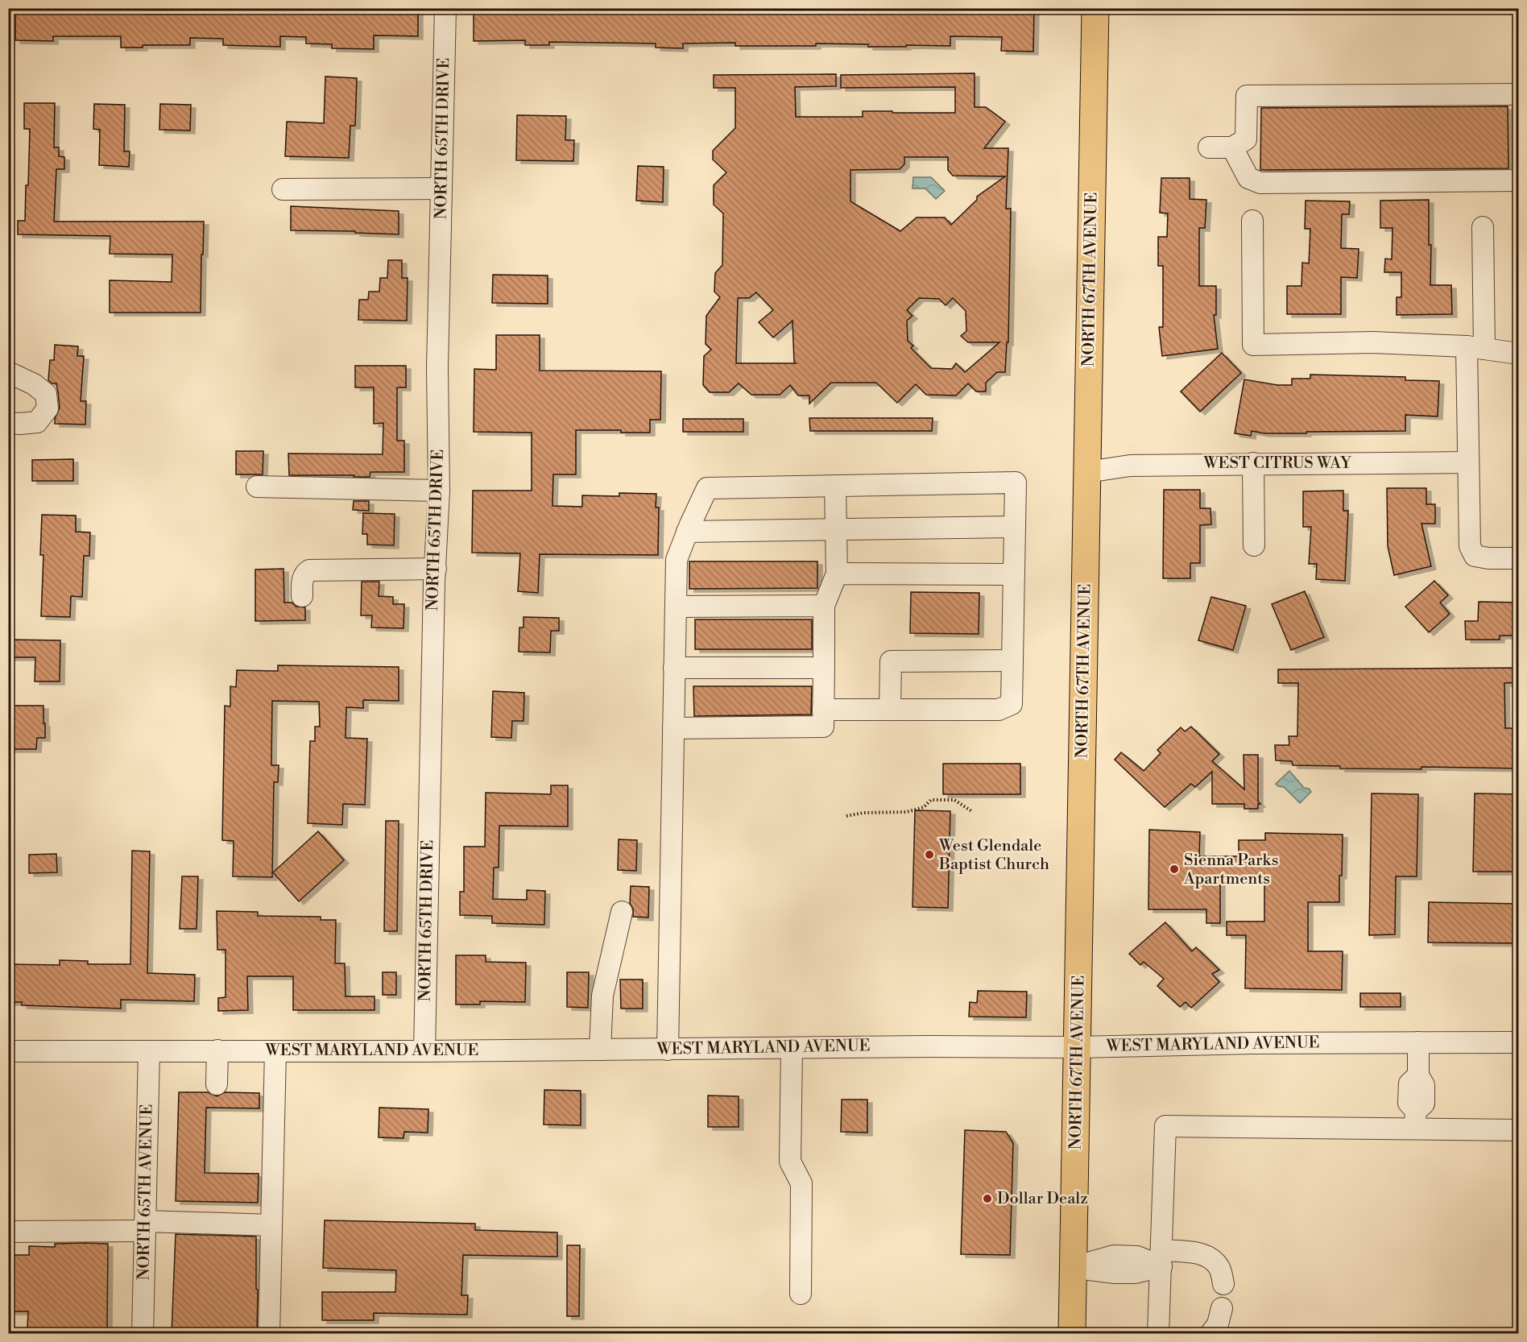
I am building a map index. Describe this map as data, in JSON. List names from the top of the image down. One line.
{"streets":{"main road":["NORTH 67TH AVENUE"],"street":["NORTH 65TH DRIVE","WEST CITRUS WAY","WEST MARYLAND AVENUE","NORTH 65TH AVENUE"]},"crossings":[["NORTH 65TH DRIVE","WEST MARYLAND AVENUE"],["NORTH 67TH AVENUE","WEST CITRUS WAY"],["NORTH 67TH AVENUE","WEST MARYLAND AVENUE"],["WEST MARYLAND AVENUE","NORTH 65TH AVENUE"]],"places":["West Glendale Baptist Church","Sienna Parks Apartments","Dollar Dealz"]}
